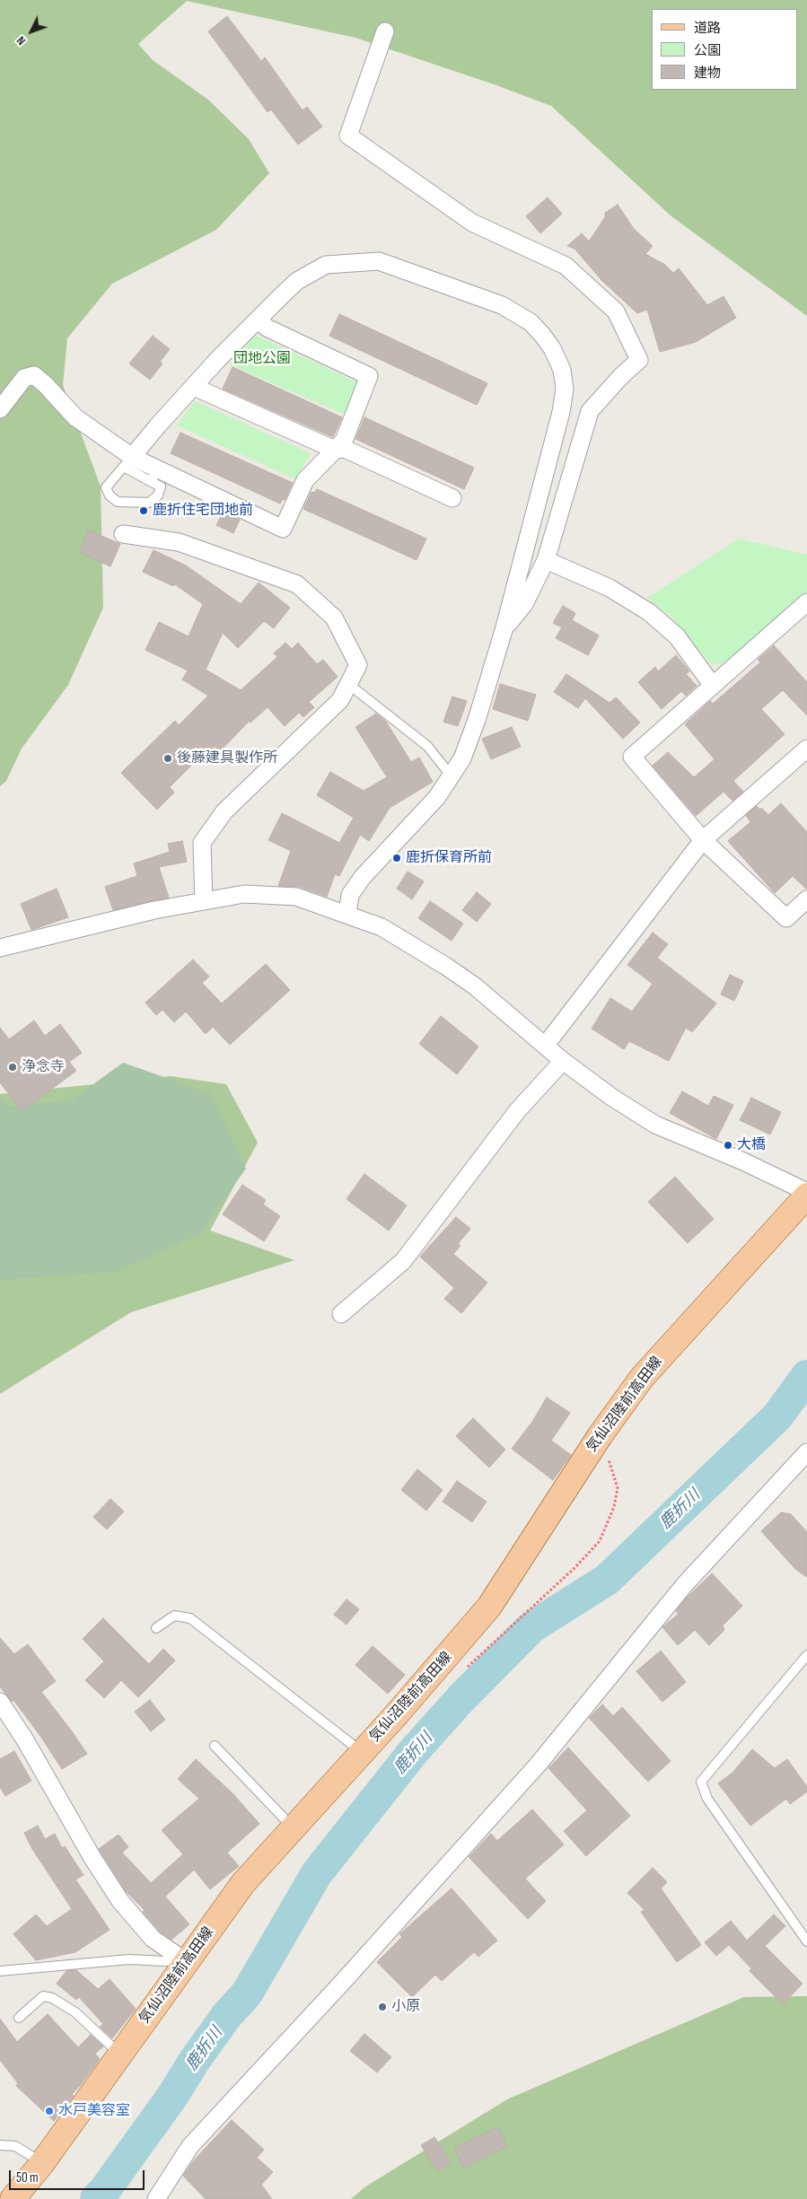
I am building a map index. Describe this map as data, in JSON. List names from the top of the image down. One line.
{"streets":{"main road":["気仙沼陸前高田線"]},"water":["鹿折川"],"parks":["団地公園"],"places":["鹿折住宅団地前","後藤建具製作所","鹿折保育所前","浄念寺","大橋","小原","水戸美容室"],"legend":["道路","公園","建物"],"scale_bar":"50 m","north":"bottom left"}
